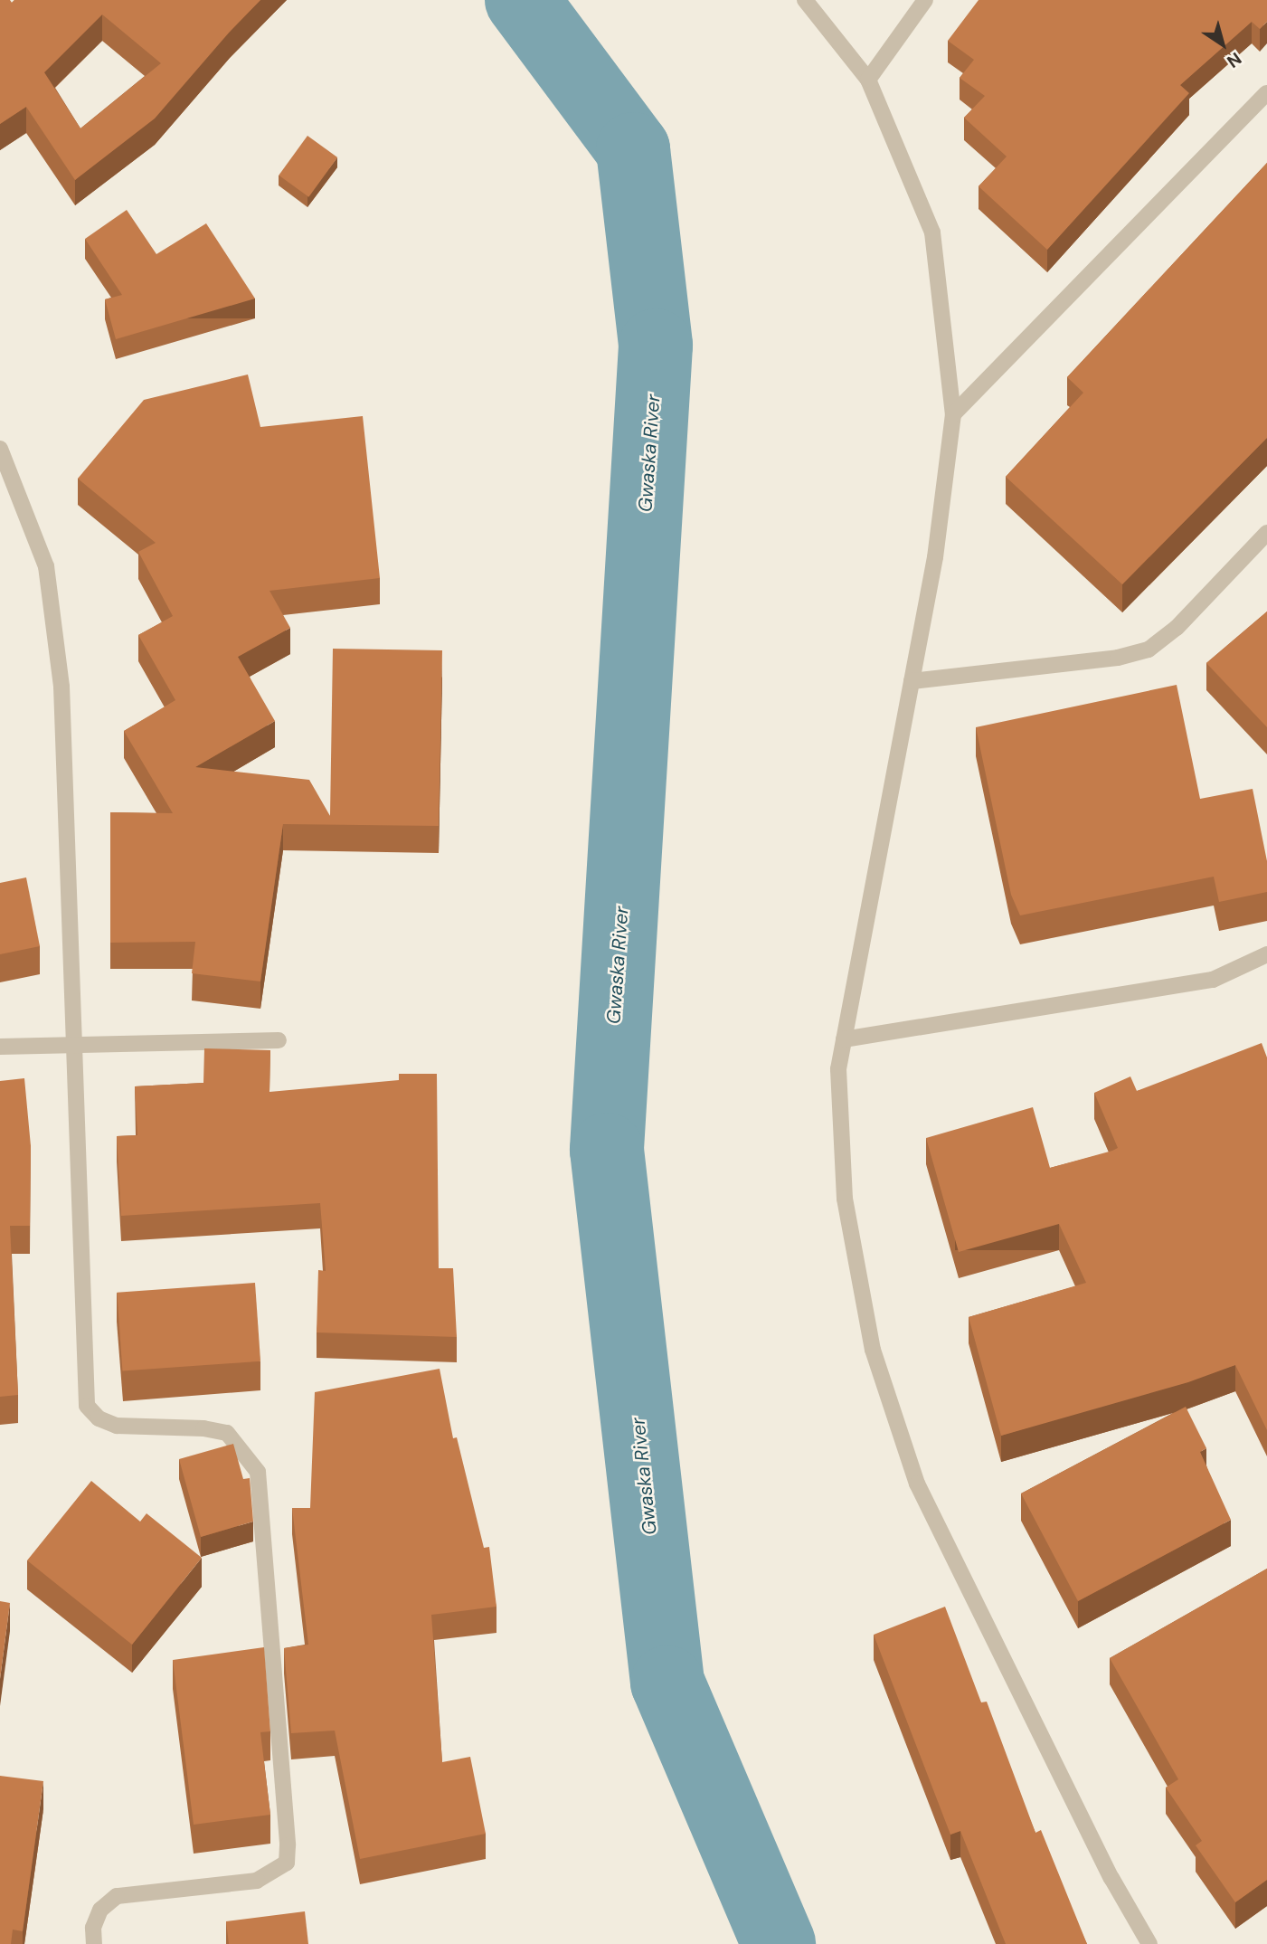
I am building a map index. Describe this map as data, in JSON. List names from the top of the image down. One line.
{"water":["Gwaska River"],"north":"bottom right"}
